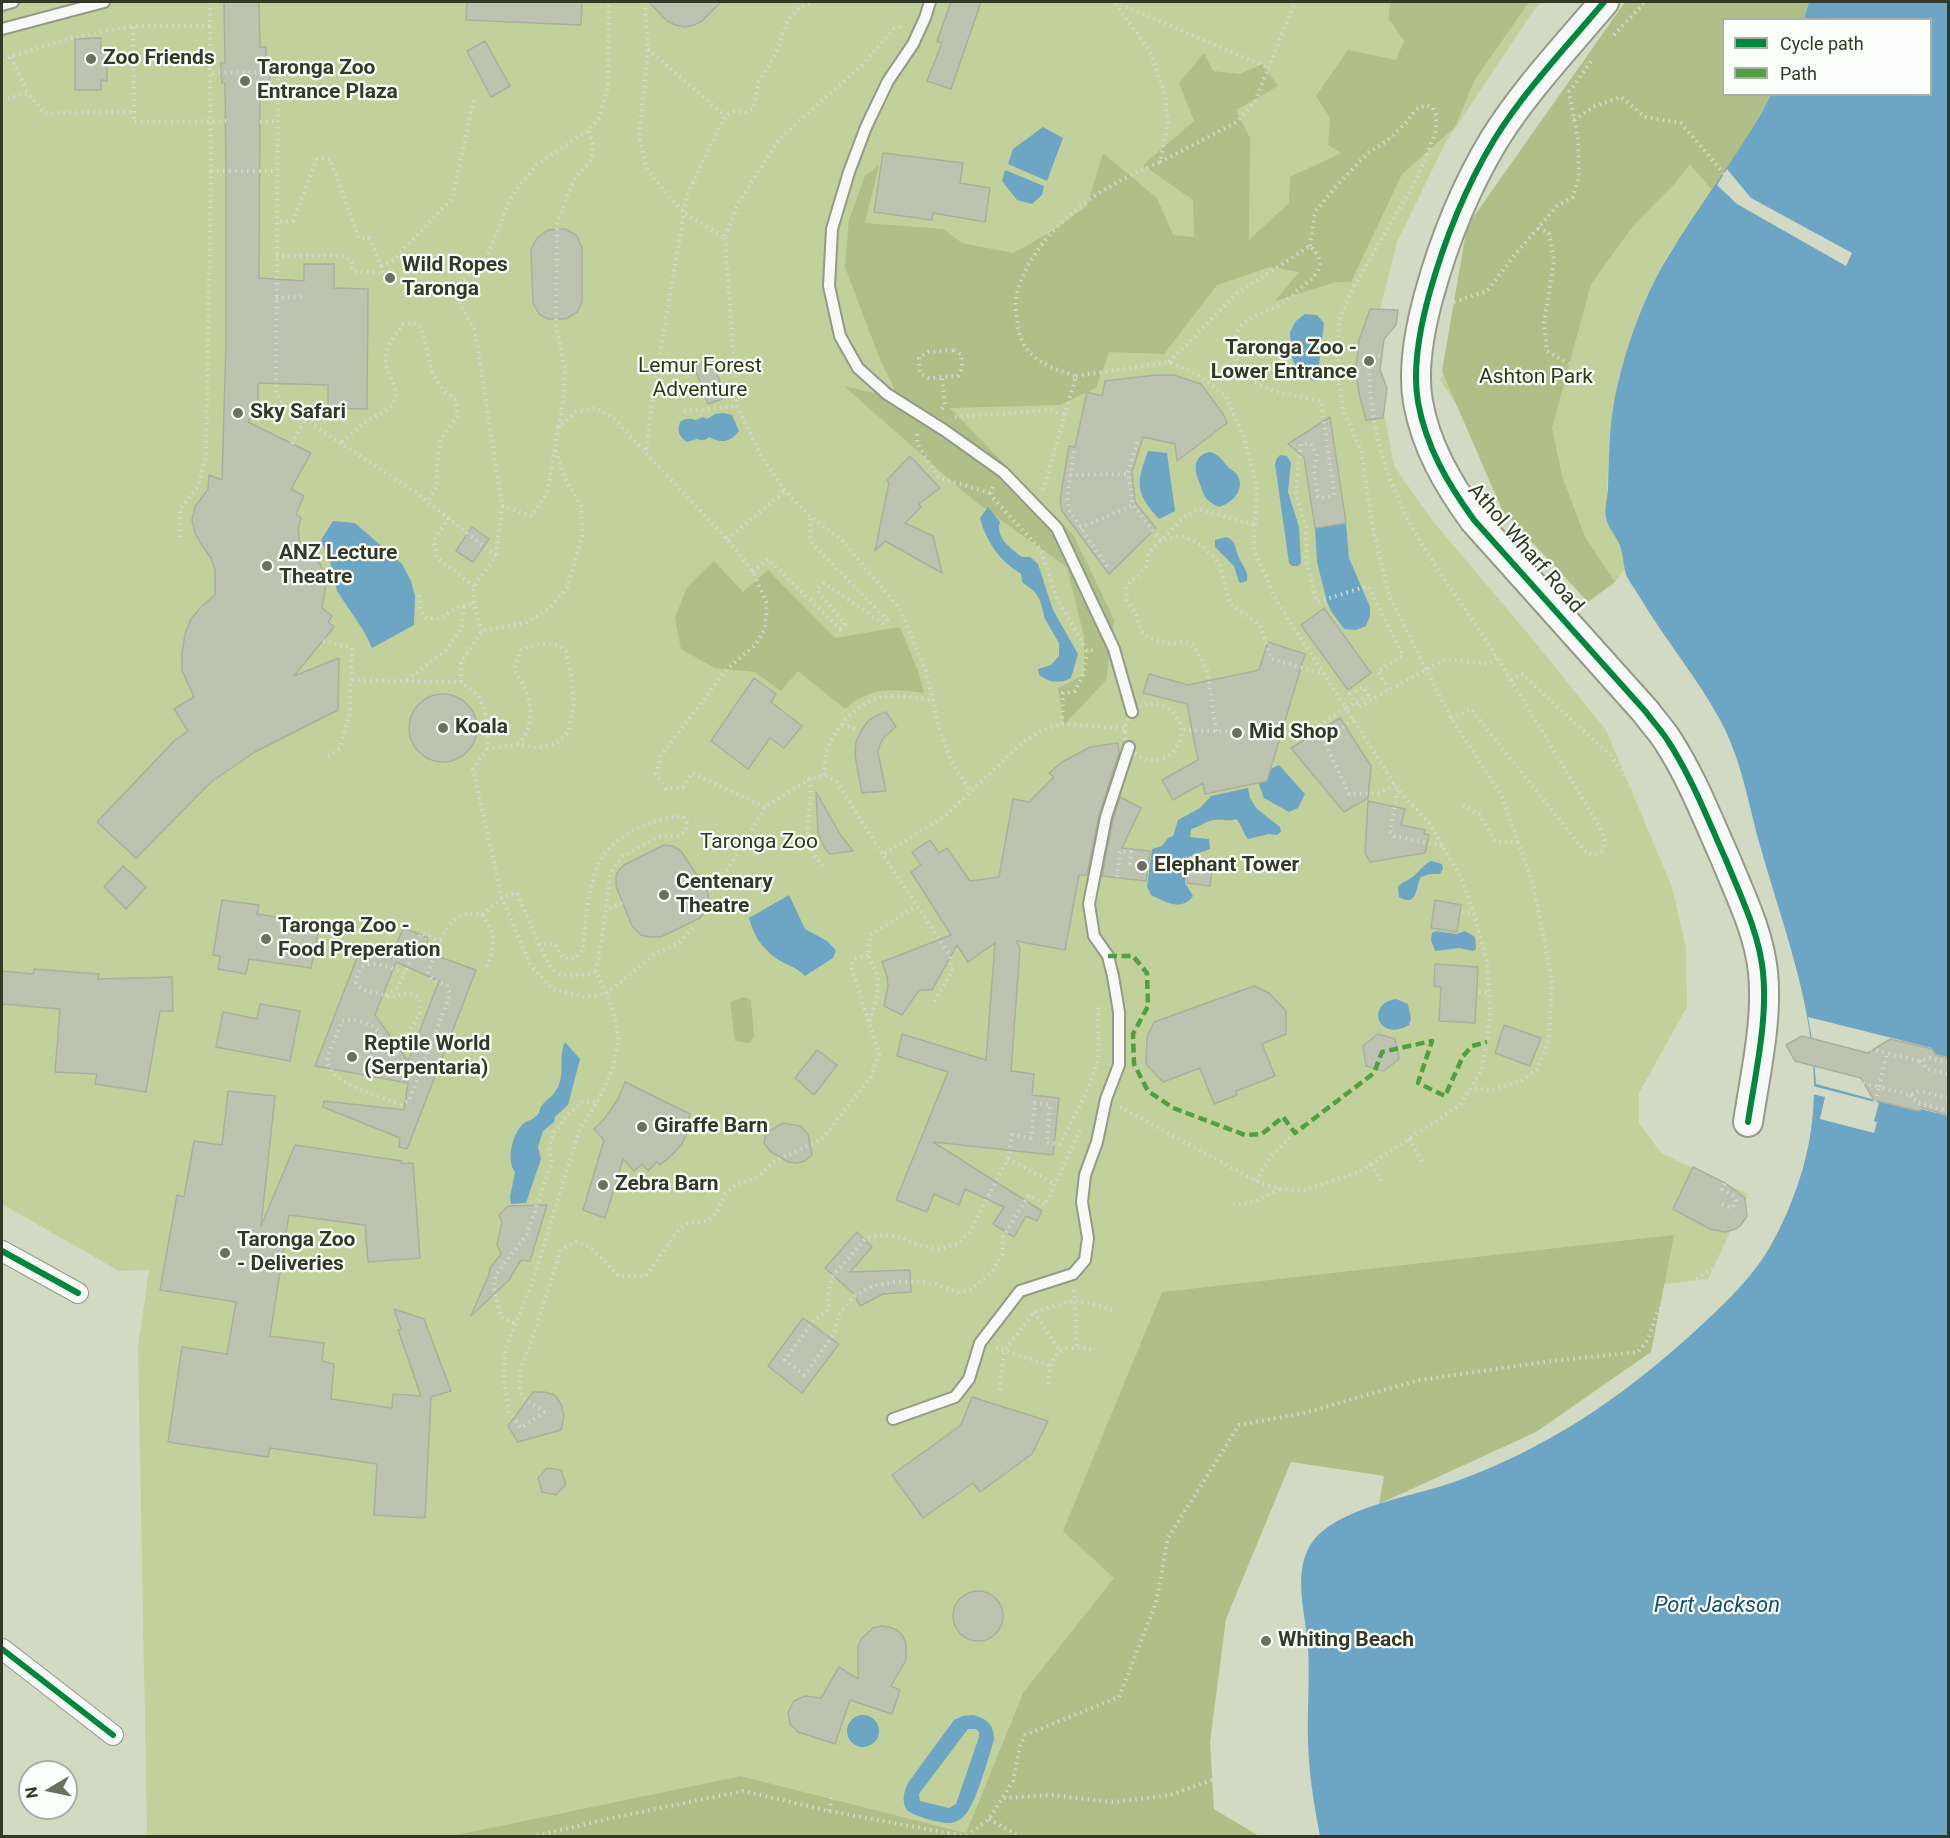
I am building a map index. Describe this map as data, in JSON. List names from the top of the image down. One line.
{"streets":{"main road":["Athol Wharf Road"]},"water":["Port Jackson"],"parks":["Lemur Forest Adventure","Ashton Park","Taronga Zoo"],"places":["Zoo Friends","Taronga Zoo Entrance Plaza","Wild Ropes Taronga","Taronga Zoo - Lower Entrance","Sky Safari","ANZ Lecture Theatre","Koala","Mid Shop","Elephant Tower","Centenary Theatre","Taronga Zoo - Food Preperation","Reptile World (Serpentaria)","Giraffe Barn","Zebra Barn","Taronga Zoo - Deliveries","Whiting Beach"],"legend":["Cycle path","Path"],"north":"left"}
